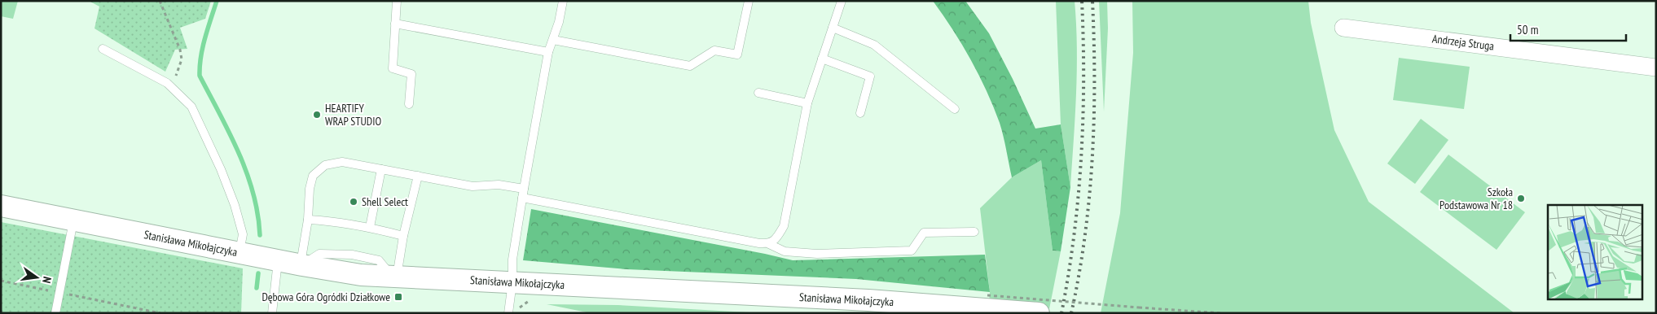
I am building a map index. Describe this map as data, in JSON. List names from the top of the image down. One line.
{"streets":{"street":["Andrzeja Struga","Stanisława Mikołajczyka"]},"places":{"other":["HEARTIFY WRAP STUDIO","Szkoła Podstawowa Nr 18","Shell Select"],"transit":["Dębowa Góra Ogródki Działkowe"]},"scale_bar":"50 m","north":"right"}
